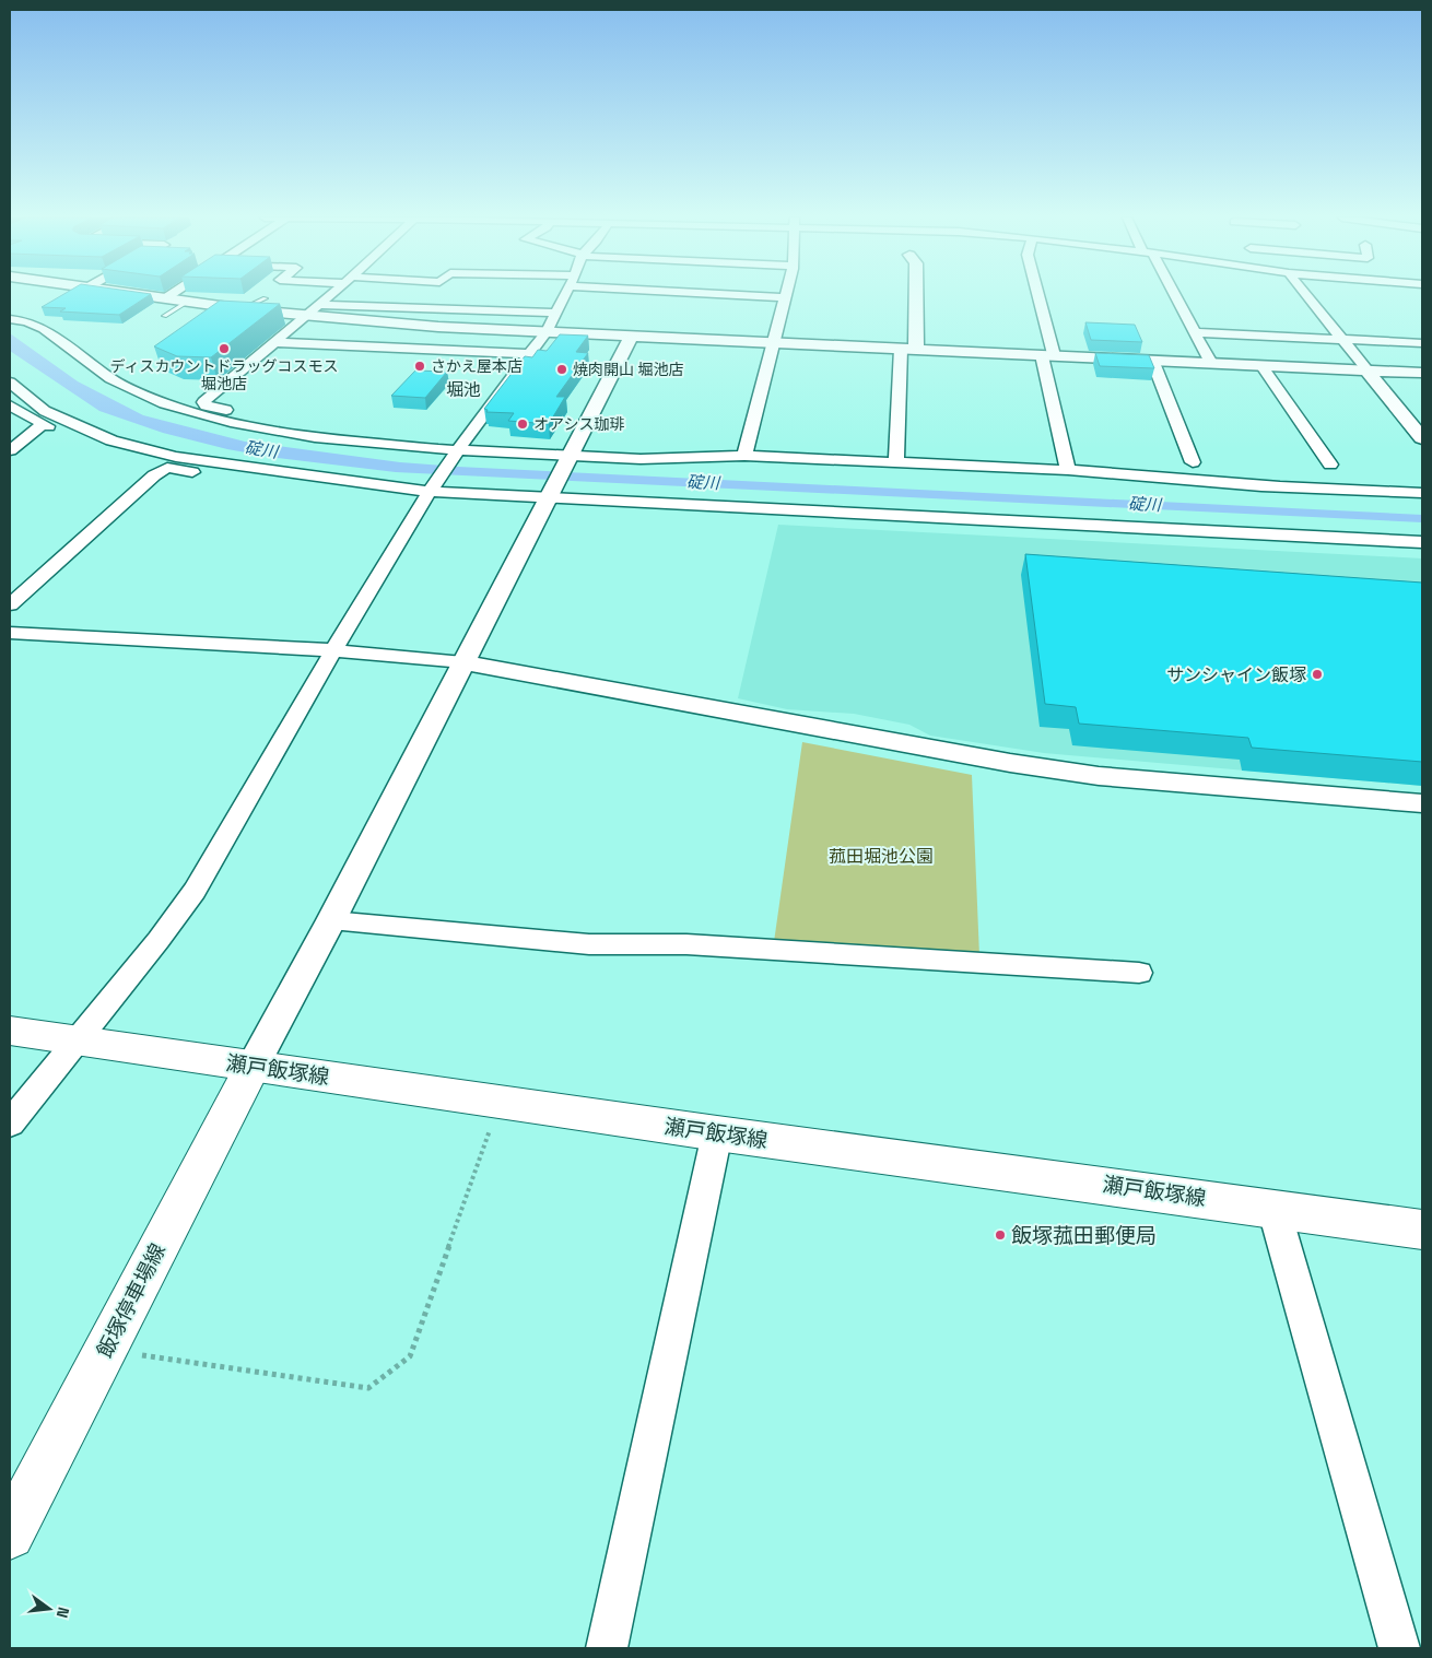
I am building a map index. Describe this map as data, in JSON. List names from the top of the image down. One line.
{"streets":{"main road":["瀬戸飯塚線","飯塚停車場線"]},"crossings":[["瀬戸飯塚線","飯塚停車場線"]],"districts":["堀池"],"water":["碇川"],"parks":["菰田堀池公園"],"places":["ディスカウントドラッグコスモス 堀池店","さかえ屋本店","焼肉開山 堀池店","オアシス珈琲","サンシャイン飯塚","飯塚菰田郵便局"],"north":"right"}
